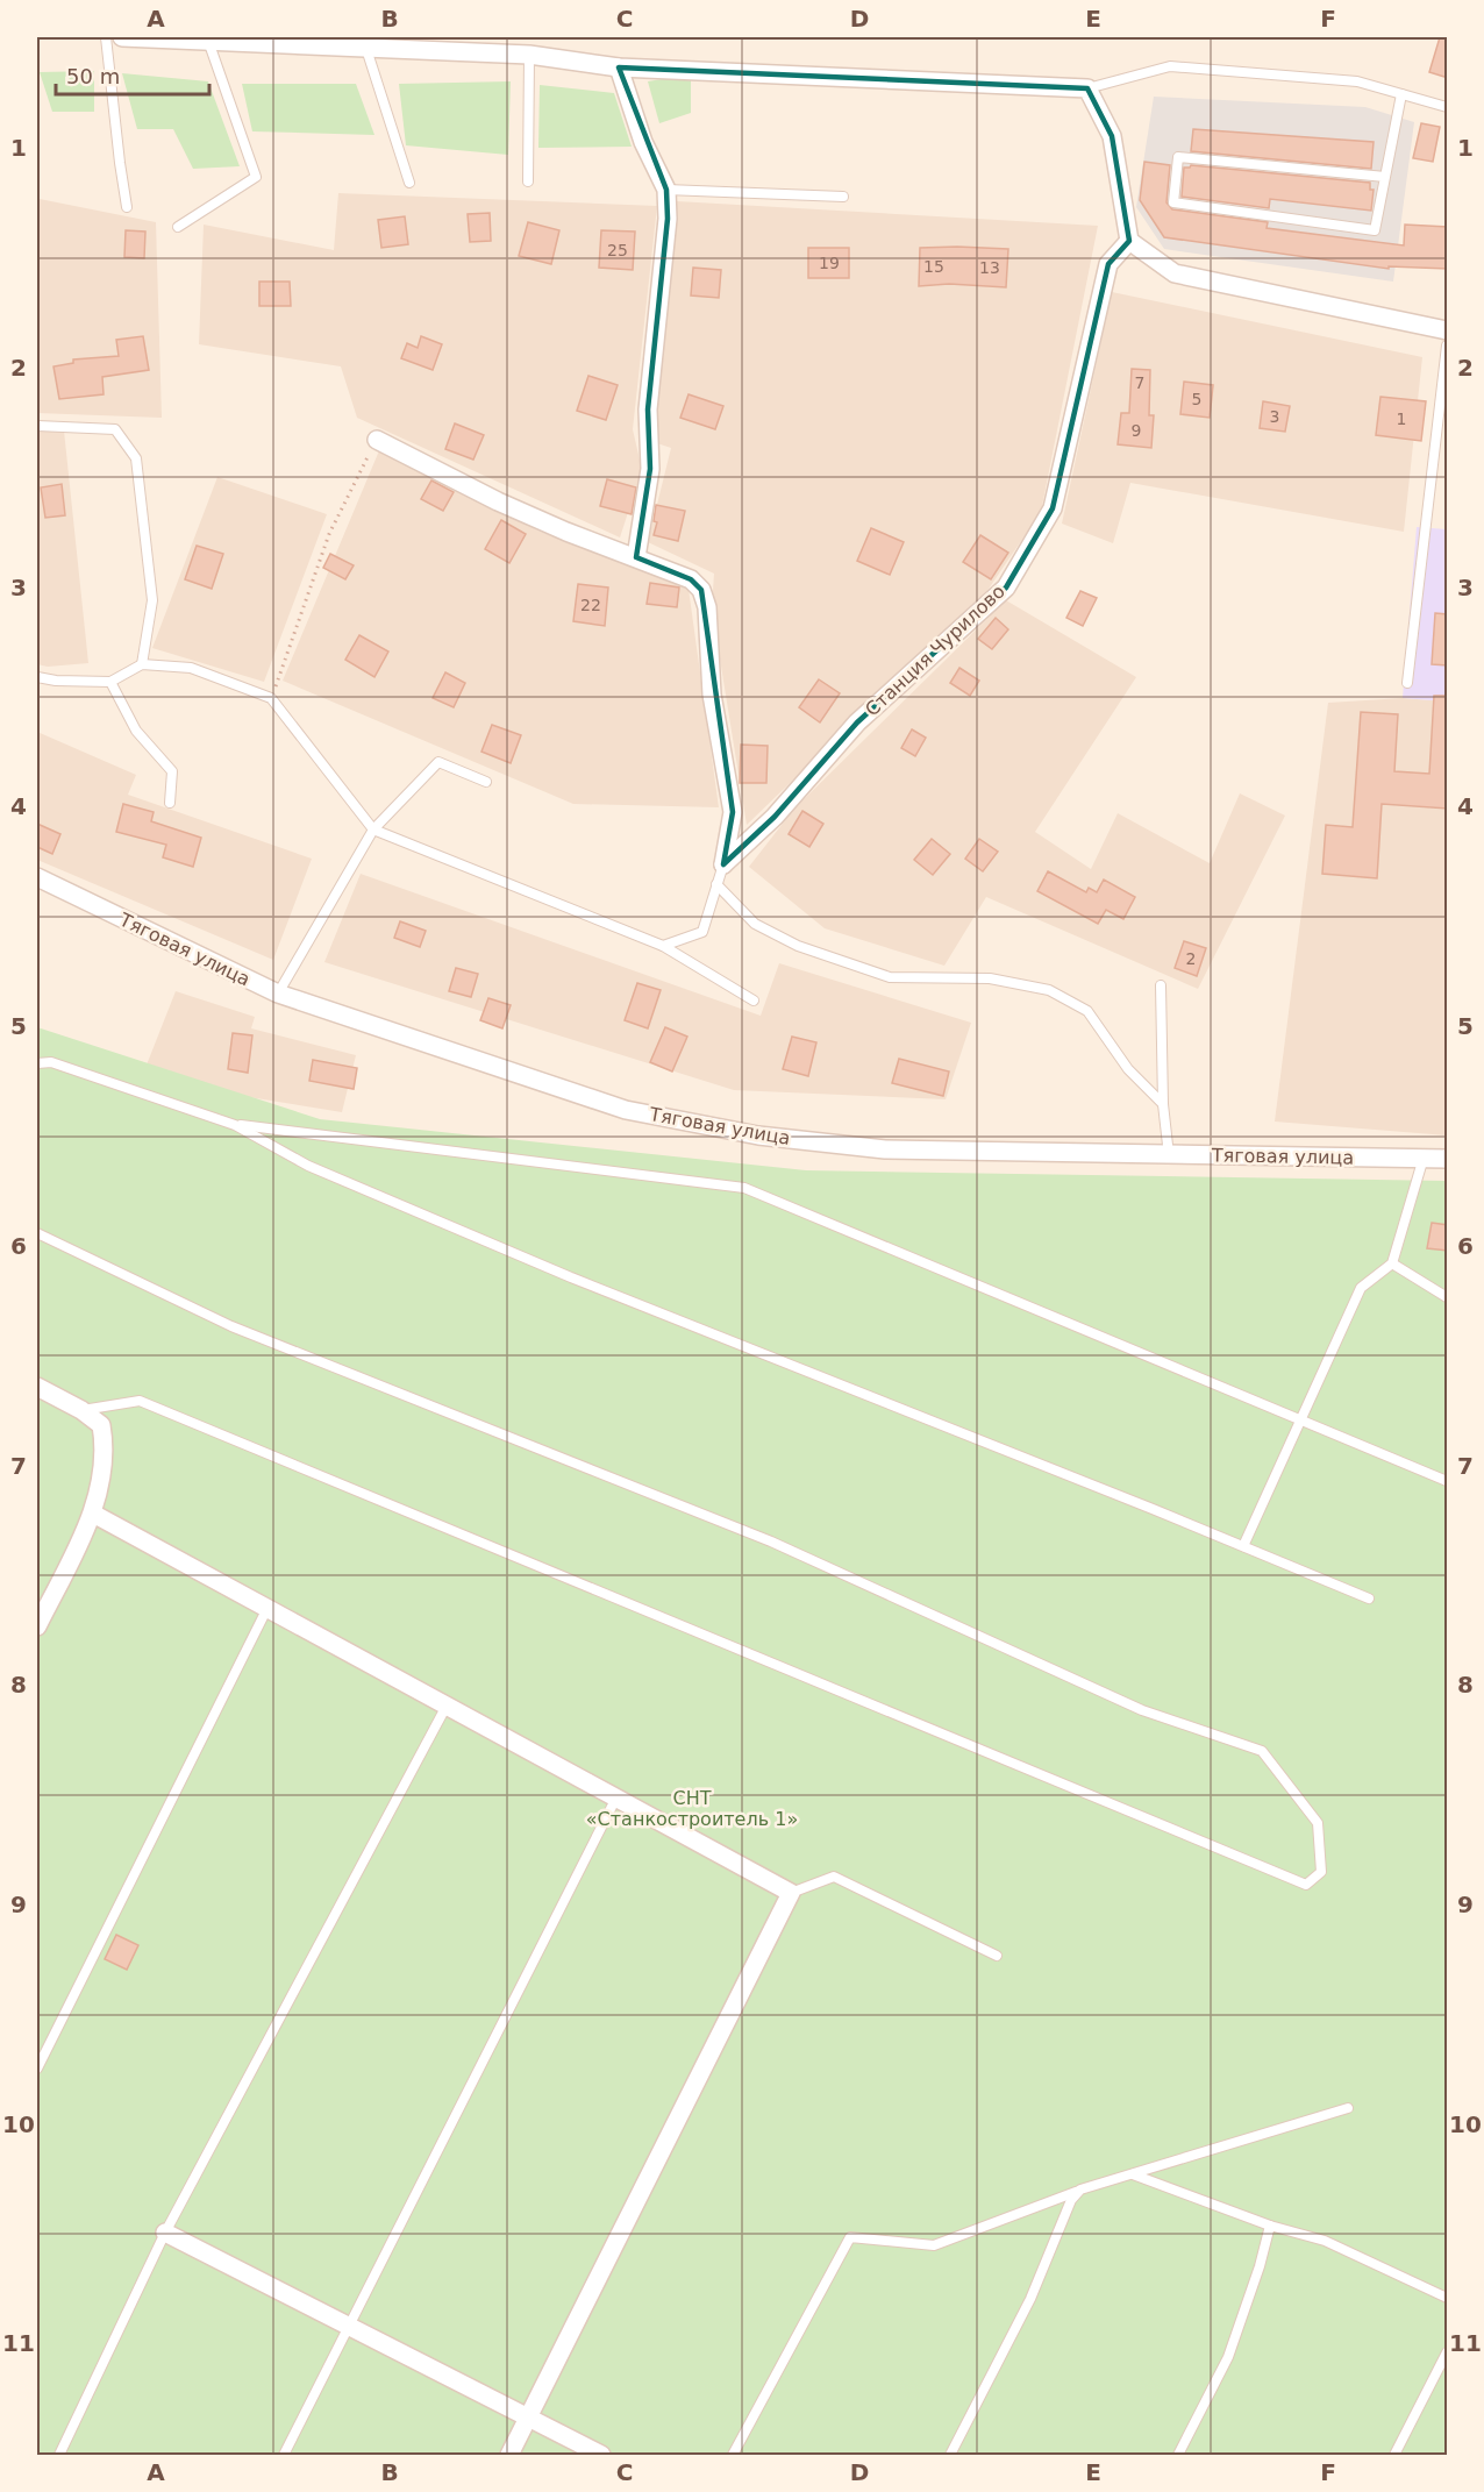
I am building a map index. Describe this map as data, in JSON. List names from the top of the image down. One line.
{"streets":{"street":["Станция Чурилово","Тяговая улица"]},"parks":["СНТ «Станкостроитель 1»"],"house_numbers":["25","19","15","13","7","5","3","1","9","22","2"],"scale_bar":"50 m","grid":{"columns":["A","B","C","D","E","F"],"rows":["1","2","3","4","5","6","7","8","9","10","11"]}}
